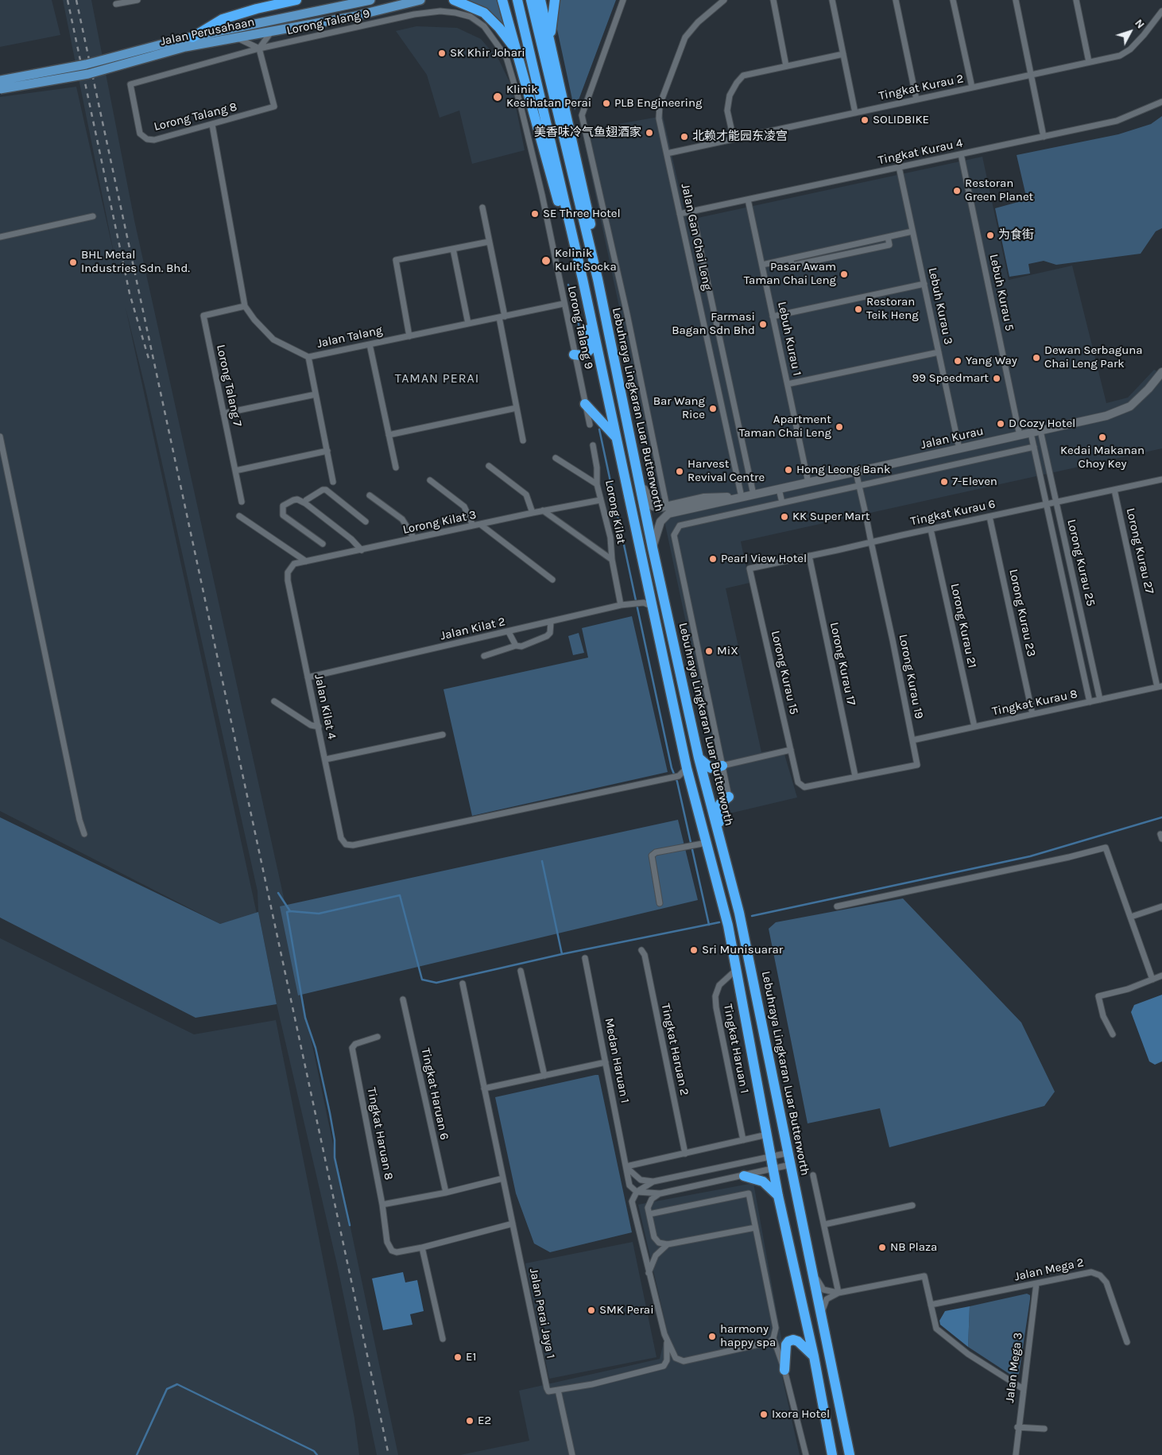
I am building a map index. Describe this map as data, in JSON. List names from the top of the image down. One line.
{"streets":{"highway":["Lebuhraya Lingkaran Luar Butterworth"],"main road":["Jalan Perusahaan"],"street":["Lorong Talang 9","Tingkat Kurau 2","Lorong Talang 8","Tingkat Kurau 4","Jalan Gan Chai Leng","Lebuh Kurau 5","Lebuh Kurau 3","Jalan Talang","Lebuh Kurau 1","Lorong Talang 7","Jalan Kurau","Lorong Kilat","Tingkat Kurau 6","Lorong Kilat 3","Lorong Kurau 27","Lorong Kurau 25","Lorong Kurau 23","Lorong Kurau 21","Jalan Kilat 2","Lorong Kurau 17","Lorong Kurau 15","Lorong Kurau 19","Tingkat Kurau 8","Jalan Kilat 4","Tingkat Haruan 1","Tingkat Haruan 2","Medan Haruan 1","Tingkat Haruan 6","Tingkat Haruan 8","Jalan Mega 2","Jalan Perai Jaya 1","Jalan Mega 3"]},"crossings":[["Lorong Talang 9","Jalan Perusahaan"],["Lorong Talang 9","Lorong Talang 8"],["Lorong Talang 9","Jalan Talang"],["Tingkat Kurau 2","Jalan Gan Chai Leng"],["Lorong Talang 8","Jalan Talang"],["Tingkat Kurau 4","Jalan Gan Chai Leng"],["Tingkat Kurau 4","Lebuh Kurau 5"],["Tingkat Kurau 4","Lebuh Kurau 3"],["Tingkat Kurau 4","Lebuh Kurau 1"],["Jalan Gan Chai Leng","Jalan Kurau"],["Lebuh Kurau 5","Jalan Kurau"],["Lebuh Kurau 3","Jalan Kurau"],["Jalan Talang","Lorong Talang 7"],["Lebuh Kurau 1","Jalan Kurau"],["Lebuhraya Lingkaran Luar Butterworth","Jalan Kurau"],["Jalan Kurau","Lorong Kurau 25"],["Jalan Kurau","Lorong Kurau 19"],["Lorong Kilat","Lorong Kilat 3"],["Lorong Kilat","Jalan Kilat 2"],["Tingkat Kurau 6","Lorong Kurau 27"],["Tingkat Kurau 6","Lorong Kurau 25"],["Tingkat Kurau 6","Lorong Kurau 23"],["Tingkat Kurau 6","Lorong Kurau 21"],["Tingkat Kurau 6","Lorong Kurau 17"],["Tingkat Kurau 6","Lorong Kurau 15"],["Tingkat Kurau 6","Lorong Kurau 19"],["Lorong Kilat 3","Jalan Kilat 4"],["Lorong Kurau 27","Tingkat Kurau 8"],["Lorong Kurau 25","Tingkat Kurau 8"],["Lorong Kurau 23","Tingkat Kurau 8"],["Lorong Kurau 21","Tingkat Kurau 8"],["Jalan Kilat 2","Jalan Kilat 4"],["Lorong Kurau 17","Lorong Kurau 19"],["Lorong Kurau 15","Lorong Kurau 19"],["Lorong Kurau 19","Tingkat Kurau 8"],["Jalan Mega 2","Jalan Mega 3"]],"districts":["TAMAN PERAI"],"places":["SK Khir Johari","Klinik Kesihatan Perai","PLB Engineering","SOLIDBIKE","美香味冷气鱼翅酒家","北赖才能园东凌宫","Restoran Green Planet","SE Three Hotel","为食街","Kelinik Kulit Socka","BHL Metal Industries Sdn. Bhd.","Pasar Awam Taman Chai Leng","Restoran Teik Heng","Farmasi Bagan Sdn Bhd","Dewan Serbaguna Chai Leng Park","Yang Way","99 Speedmart","Bar Wang Rice","D Cozy Hotel","Apartment Taman Chai Leng","Kedai Makanan Choy Key","Hong Leong Bank","Harvest Revival Centre","7-Eleven","KK Super Mart","Pearl View Hotel","MiX","Sri Munisuarar","NB Plaza","SMK Perai","harmony happy spa","E1","Ixora Hotel","E2"],"north":"top right"}
